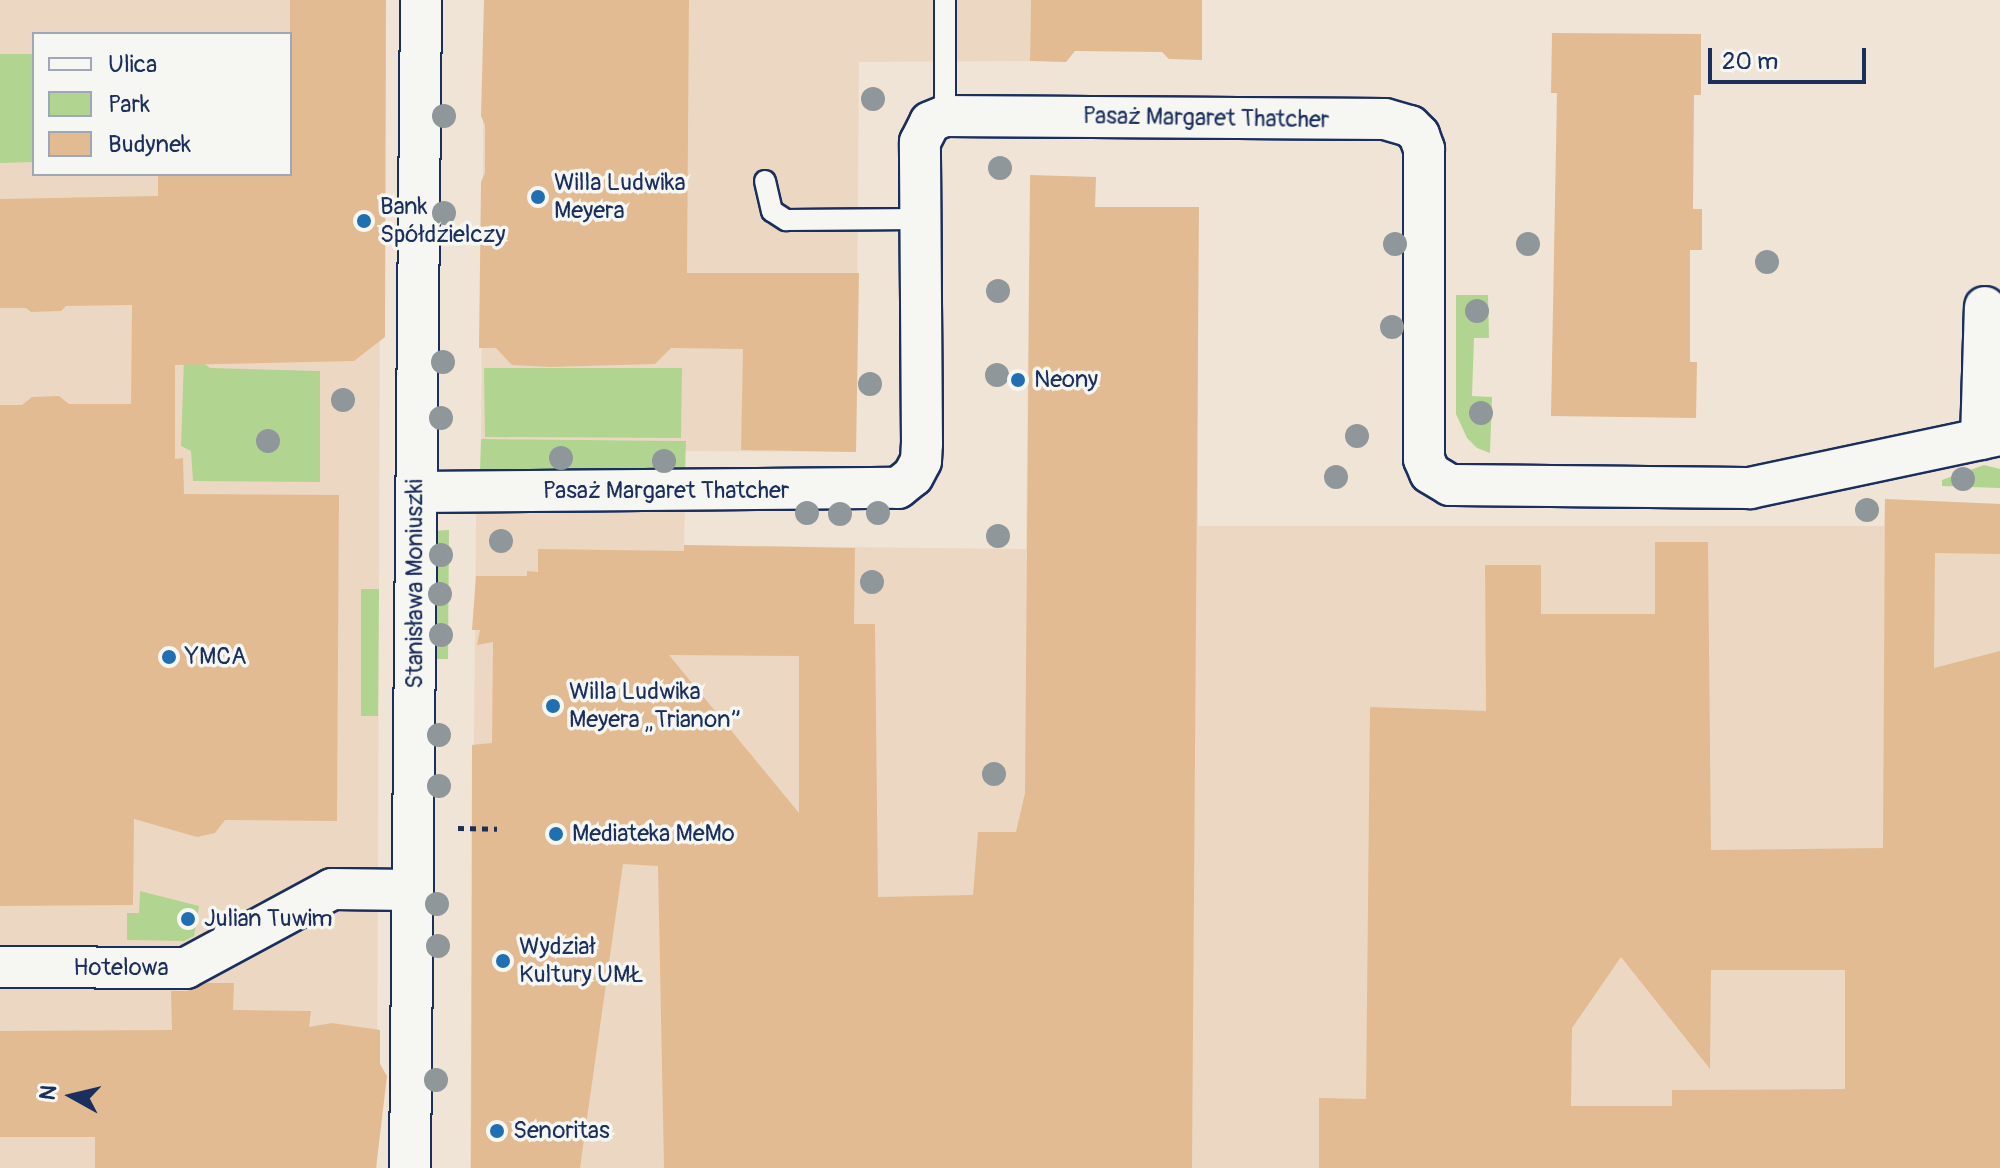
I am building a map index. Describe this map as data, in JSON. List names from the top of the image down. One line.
{"streets":{"street":["Pasaż Margaret Thatcher","Stanisława Moniuszki","Hotelowa"]},"crossings":[["Pasaż Margaret Thatcher","Stanisława Moniuszki"],["Stanisława Moniuszki","Hotelowa"]],"places":["Willa Ludwika Meyera","Bank Spółdzielczy","Neony","YMCA","Willa Ludwika Meyera „Trianon”","Mediateka MeMo","Julian Tuwim","Wydział Kultury UMŁ","Senoritas"],"legend":["Ulica","Park","Budynek"],"scale_bar":"20 m","north":"left"}
